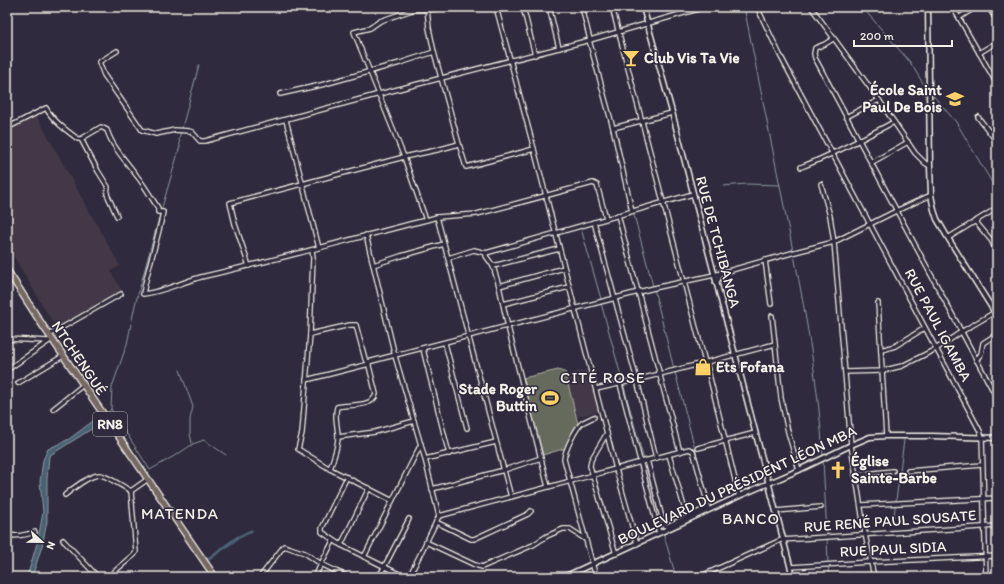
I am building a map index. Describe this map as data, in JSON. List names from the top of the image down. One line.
{"streets":{"main road":["NTCHENGUÉ","RN8"],"street":["RUE DE TCHIBANGA","RUE PAUL IGAMBA","BOULEVARD DU PRÉSIDENT LÉON MBA","RUE RENÉ PAUL SOUSATE","RUE PAUL SIDIA"]},"crossings":[["RUE DE TCHIBANGA","BOULEVARD DU PRÉSIDENT LÉON MBA"],["RUE DE TCHIBANGA","RUE RENÉ PAUL SOUSATE"],["RUE DE TCHIBANGA","RUE PAUL SIDIA"],["RUE PAUL IGAMBA","BOULEVARD DU PRÉSIDENT LÉON MBA"]],"districts":["CITÉ ROSE","MATENDA","BANCO"],"places":{"bar":["Club Vis Ta Vie"],"school or university":["École Saint Paul De Bois"],"shop":["Ets Fofana"],"sports":["Stade Roger Buttin"],"church":["Église Sainte-Barbe"]},"scale_bar":"200 m","north":"right"}
